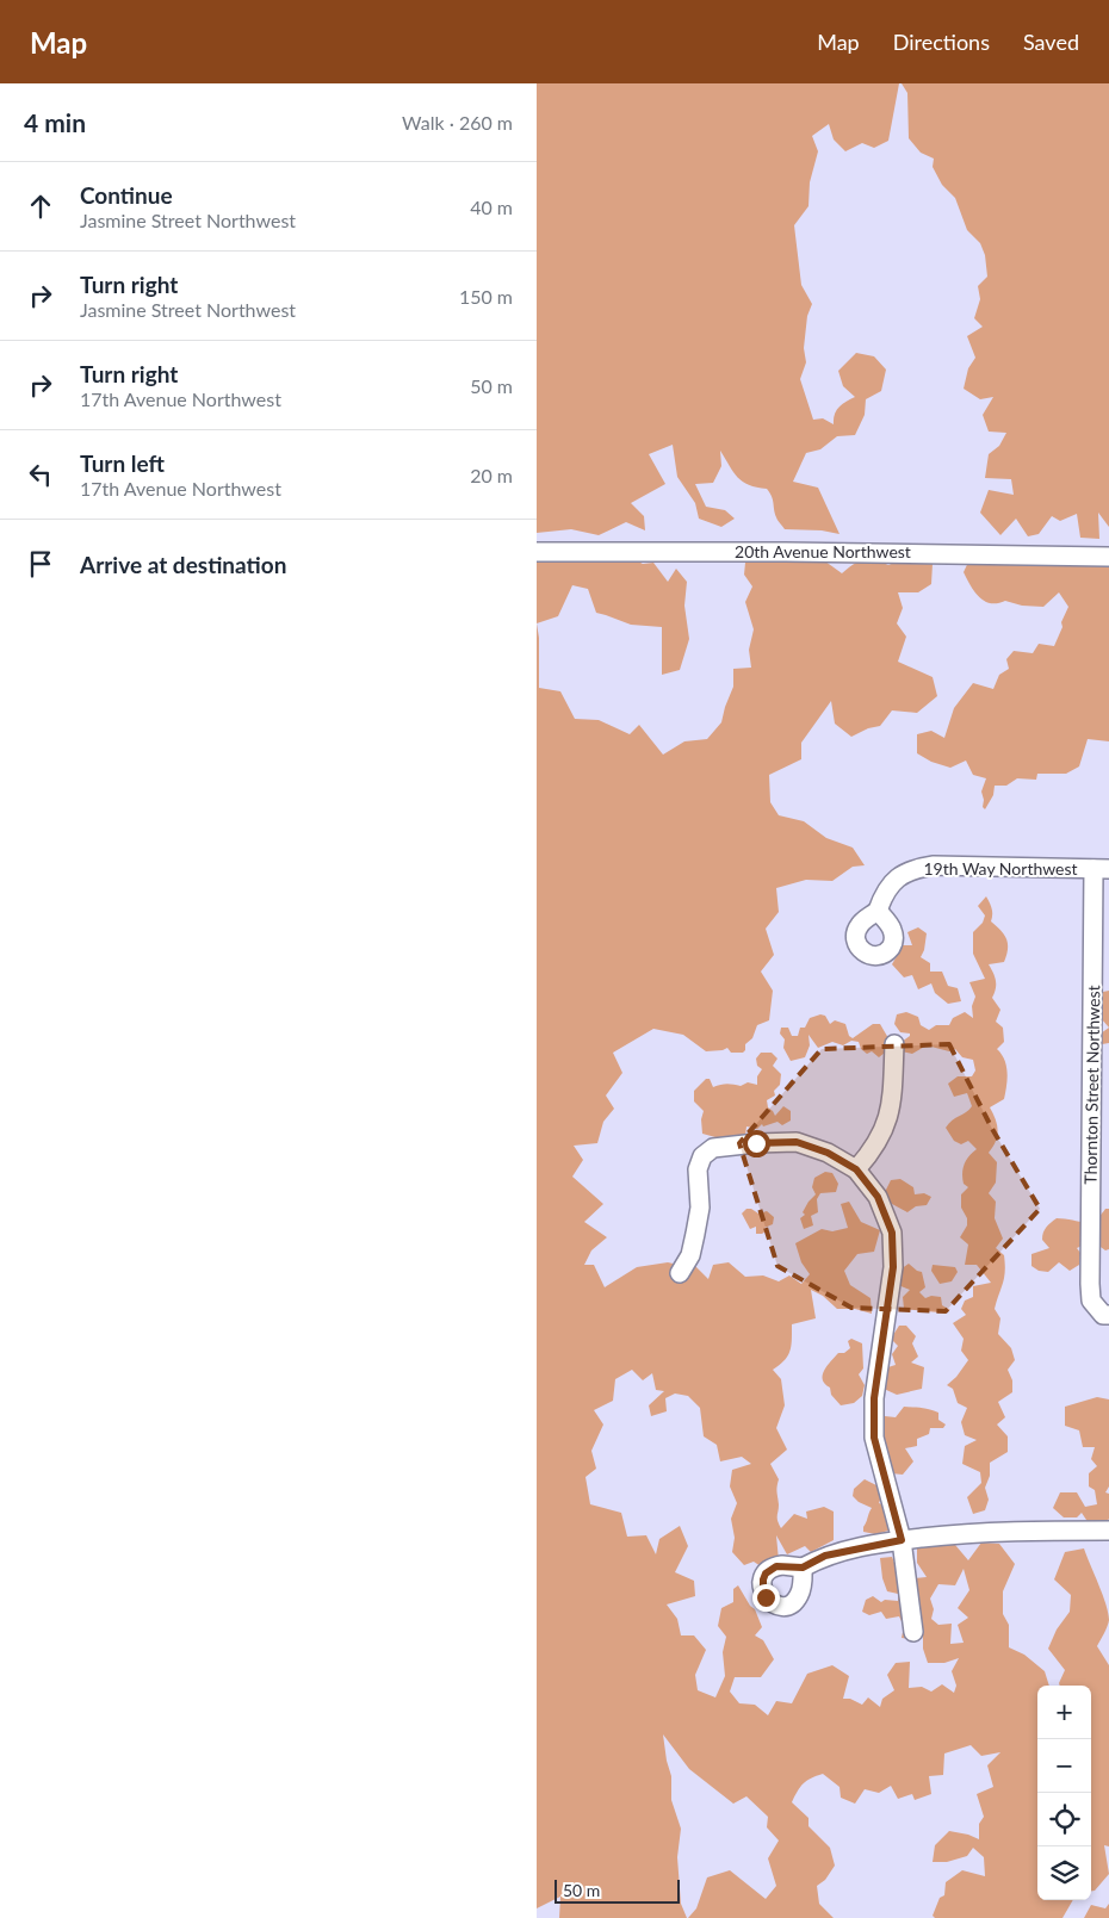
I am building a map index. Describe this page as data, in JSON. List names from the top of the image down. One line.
{"streets":{"street":["20th Avenue Northwest","19th Way Northwest","Thornton Street Northwest"]},"crossings":[["19th Way Northwest","Thornton Street Northwest"]],"scale_bar":"50 m","page":{"header":"Map","nav":["Map","Directions","Saved"],"heading":["4 min","Walk · 260 m"],"list":[["Continue","Jasmine Street Northwest","40 m"],["Turn right","Jasmine Street Northwest","150 m"],["Turn right","17th Avenue Northwest","50 m"],["Turn left","17th Avenue Northwest","20 m"],"Arrive at destination"],"map_buttons":["+","−"],"scale":"50 m"}}
